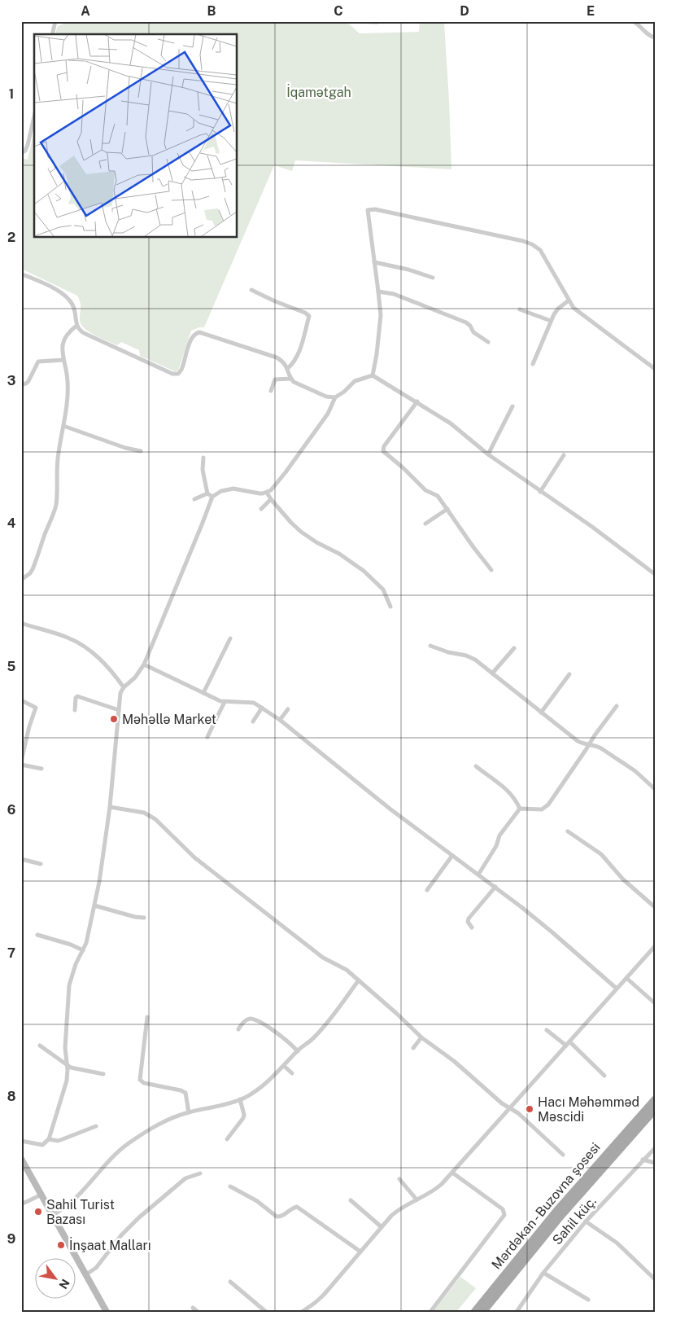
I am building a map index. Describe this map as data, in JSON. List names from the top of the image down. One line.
{"streets":{"main road":["Mərdəkan - Buzovna şosesi"],"street":["Sahil küç."]},"parks":["İqamətgah"],"places":["Məhəllə Market","Hacı Məhəmməd Məscidi","Sahil Turist Bazası","İnşaat Malları"],"north":"bottom right","grid":{"columns":["A","B","C","D","E"],"rows":["1","2","3","4","5","6","7","8","9"]}}
